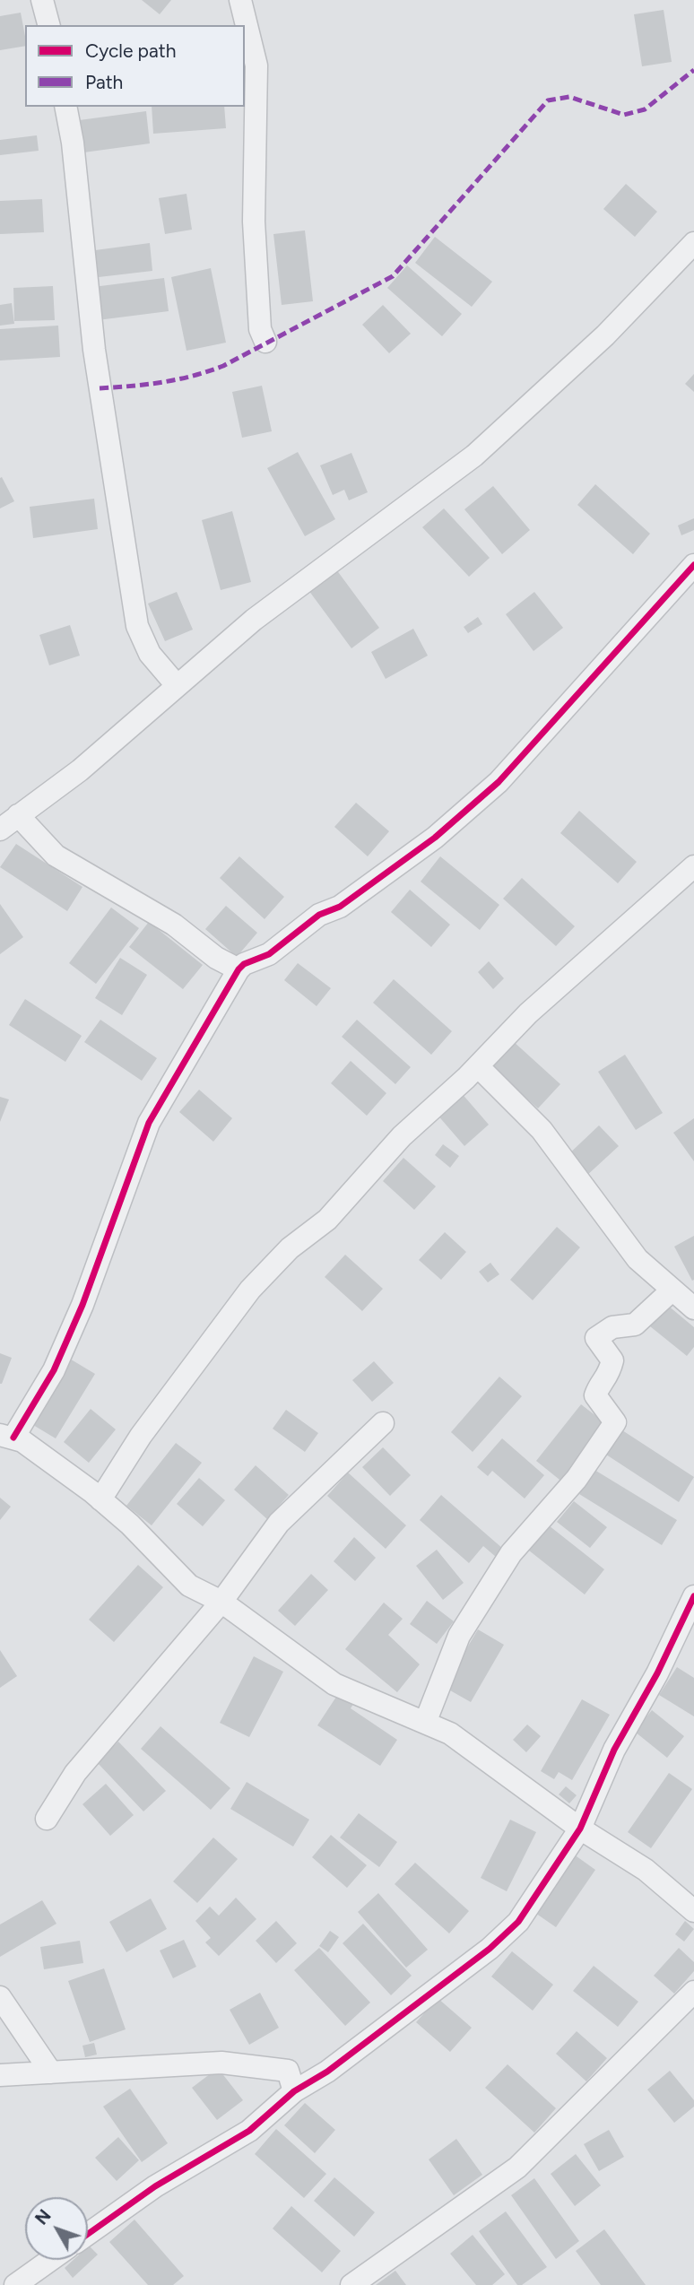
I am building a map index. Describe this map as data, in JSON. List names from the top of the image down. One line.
{"legend":["Cycle path","Path"],"north":"top left"}
